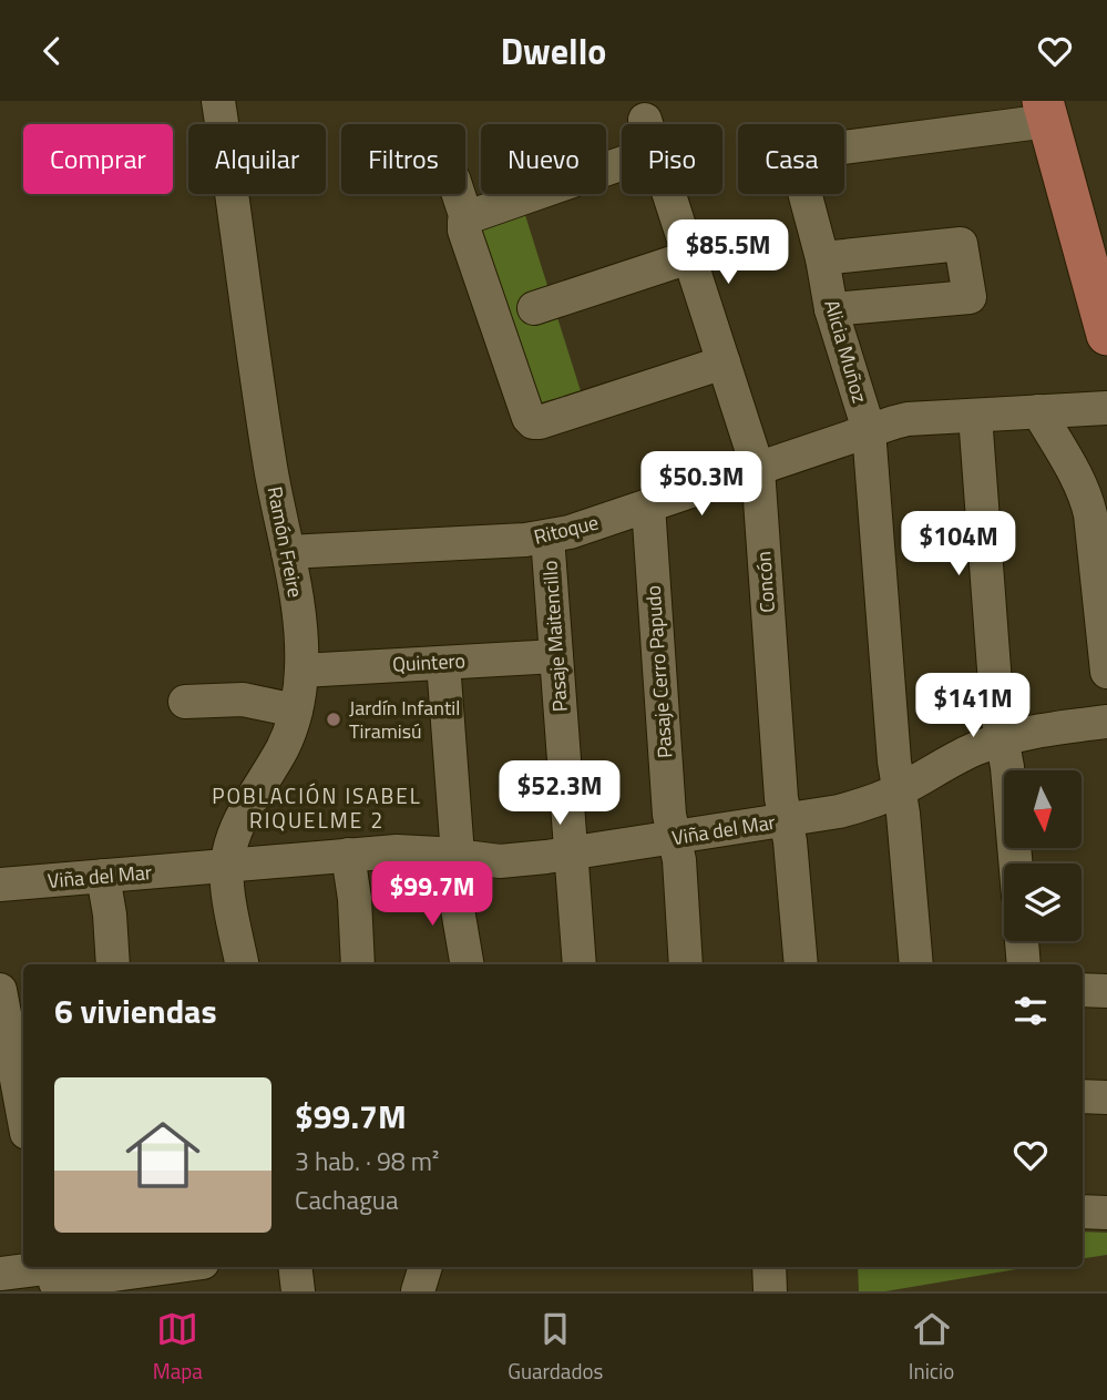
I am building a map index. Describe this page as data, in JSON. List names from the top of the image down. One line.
{"streets":{"street":["Alicia Muñoz","Ritoque","Ramón Freire","Concón","Pasaje Maitencillo","Quintero","Pasaje Cerro Papudo","Viña del Mar"]},"crossings":[["Alicia Muñoz","Ritoque"],["Alicia Muñoz","Viña del Mar"],["Ritoque","Ramón Freire"],["Ritoque","Concón"],["Ritoque","Pasaje Maitencillo"],["Ritoque","Pasaje Cerro Papudo"],["Ramón Freire","Quintero"],["Ramón Freire","Viña del Mar"],["Concón","Viña del Mar"],["Pasaje Maitencillo","Quintero"],["Pasaje Maitencillo","Viña del Mar"],["Pasaje Cerro Papudo","Viña del Mar"]],"districts":["POBLACIÓN ISABEL RIQUELME 2"],"places":["Jardín Infantil Tiramisú"],"north":"bottom","page":{"header":"Dwello","chip":["Comprar","Alquilar","Filtros","Nuevo","Piso","Casa"],"price":["$85.5M","$50.3M","$104M","$141M","$52.3M","$99.7M"],"heading":"6 viviendas","list":[{"name":"$99.7M","note":"3 hab. · 98 m² · Cachagua"}],"tabs":["Mapa","Guardados","Inicio"]}}
